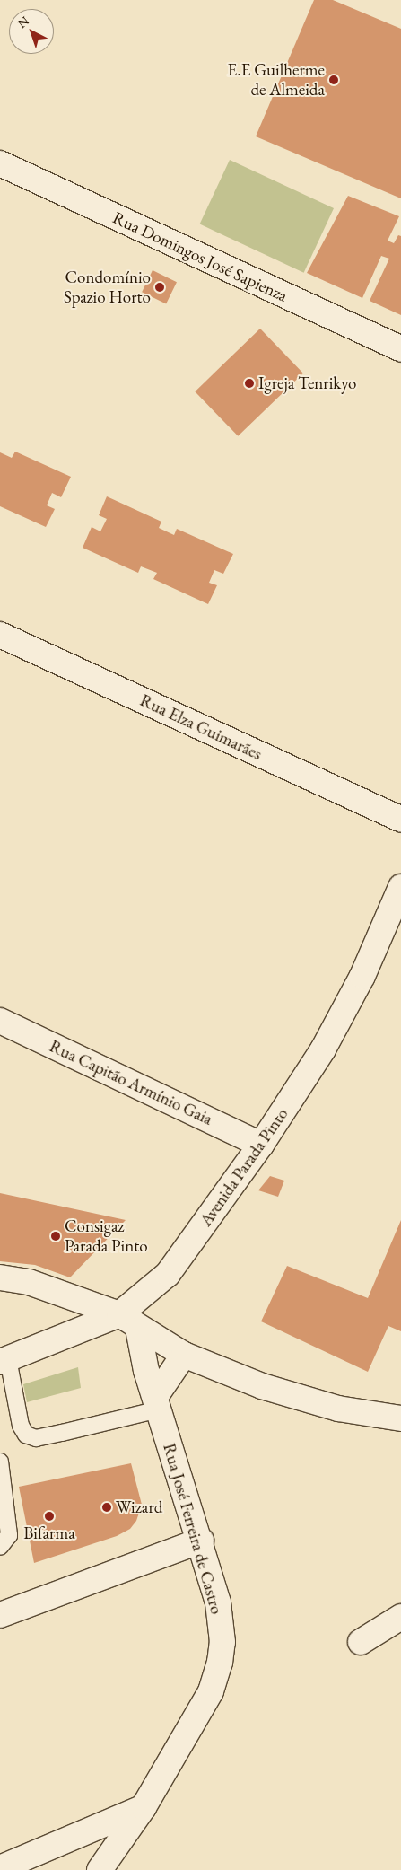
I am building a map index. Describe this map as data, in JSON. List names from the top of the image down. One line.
{"streets":{"street":["Rua Domingos José Sapienza","Rua Elza Guimarães","Rua Capitão Armínio Gaia","Avenida Parada Pinto","Rua José Ferreira de Castro"]},"crossings":[["Rua Capitão Armínio Gaia","Avenida Parada Pinto"]],"places":["E.E Guilherme de Almeida","Condomínio Spazio Horto","Igreja Tenrikyo","Consigaz Parada Pinto","Wizard","Bifarma"],"north":"top left"}
